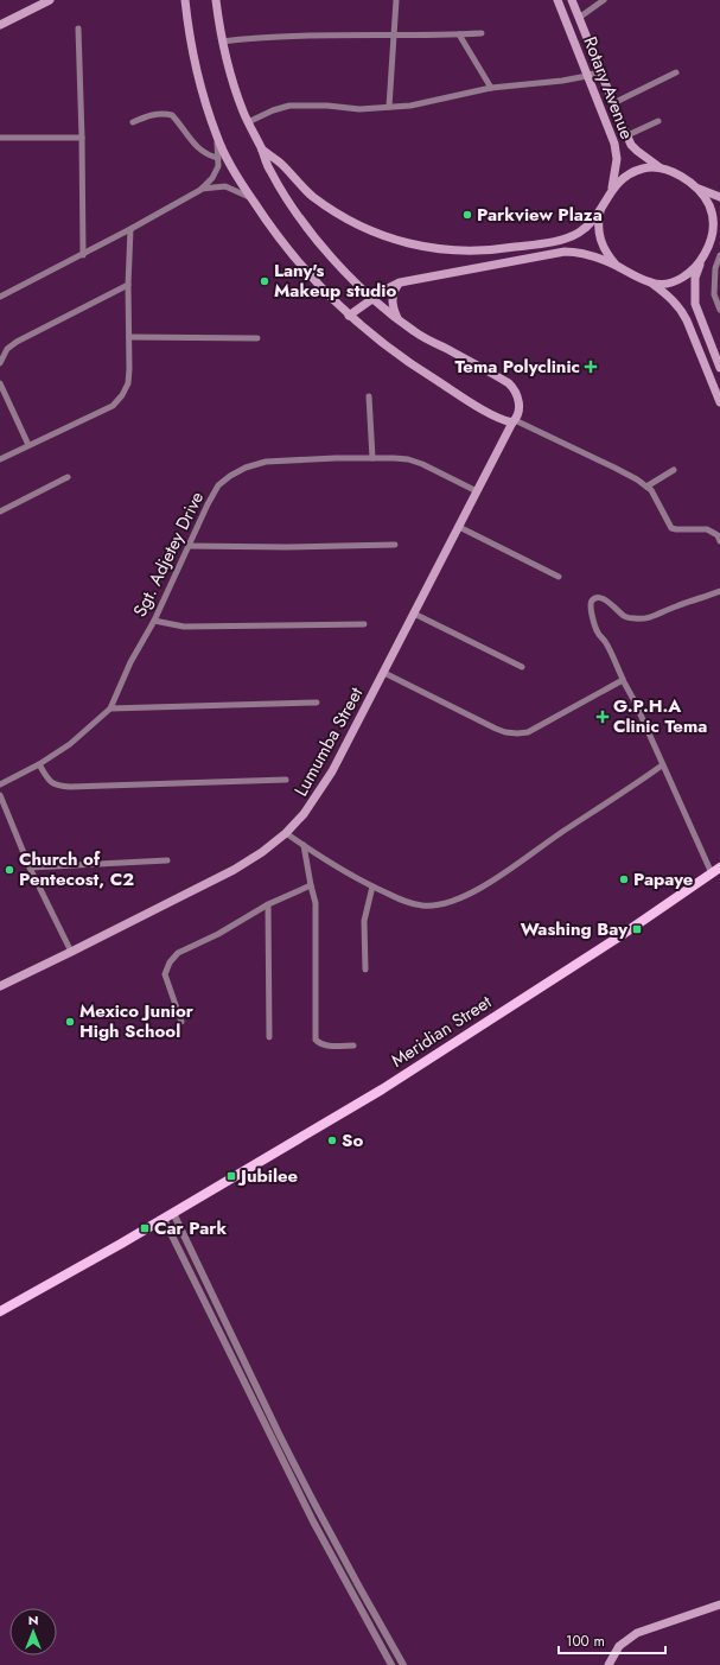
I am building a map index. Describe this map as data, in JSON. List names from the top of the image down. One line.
{"streets":{"main road":["Rotary Avenue","Lumumba Street","Meridian Street"],"street":["Sgt. Adjetey Drive"]},"crossings":[["Sgt. Adjetey Drive","Lumumba Street"]],"places":{"other":["Parkview Plaza","Lany's Makeup studio","Church of Pentecost, C2","Papaye","Mexico Junior High School","So"],"health":["Tema Polyclinic","G.P.H.A Clinic Tema"],"transit":["Washing Bay","Jubilee","Car Park"]},"scale_bar":"100 m","north":"top"}
